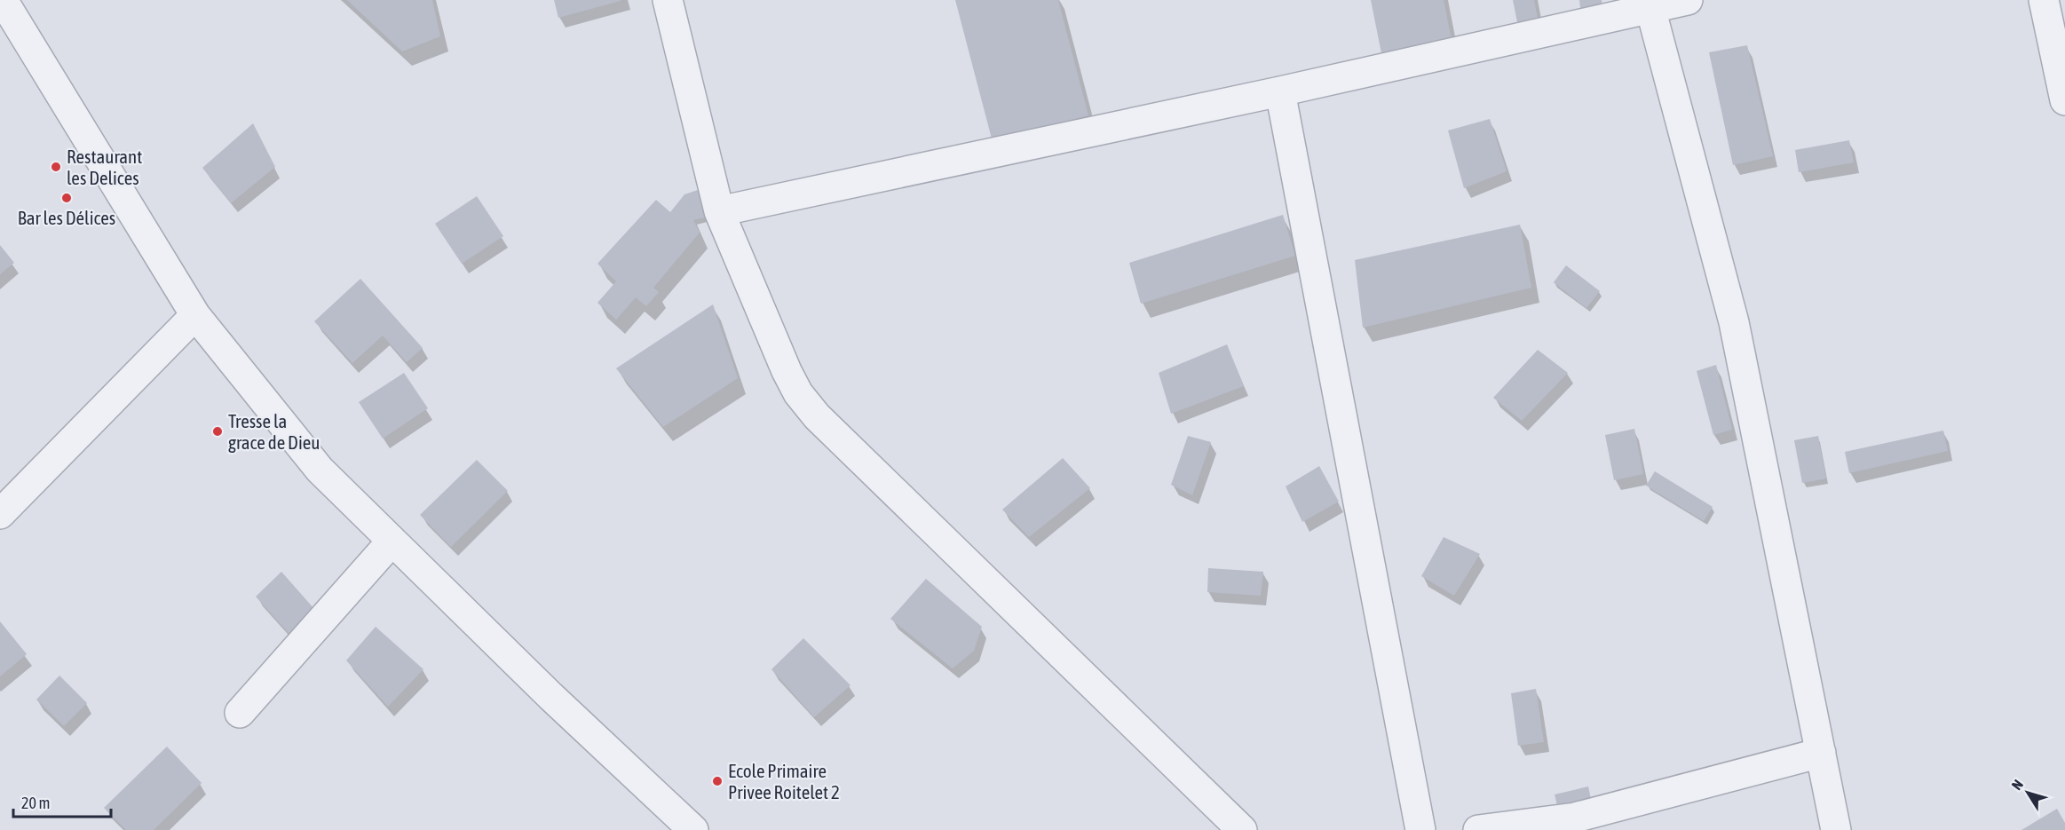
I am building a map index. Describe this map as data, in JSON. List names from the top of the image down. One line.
{"places":["Restaurant les Delices","Bar les Délices","Tresse la grace de Dieu","Ecole Primaire Privee Roitelet 2"],"scale_bar":"20 m","north":"top left"}
